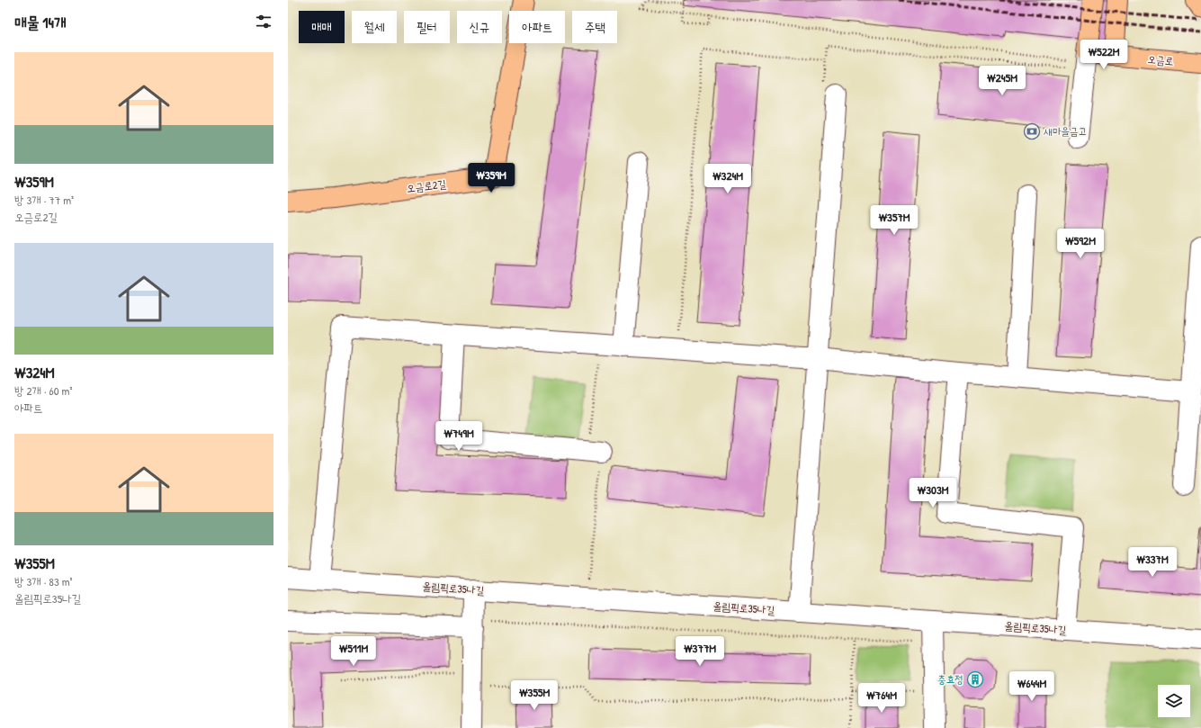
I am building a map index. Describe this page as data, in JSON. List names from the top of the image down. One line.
{"streets":{"main road":["오금로","오금로2길"],"street":["올림픽로35나길"]},"places":{"bank":["새마을금고"],"building":["충효정"]},"page":{"heading":"매물 14개","chip":["매매","월세","필터","신규","아파트","주택"],"price":["₩522M","₩245M","₩359M","₩324M","₩357M","₩592M","₩749M","₩303M","₩337M","₩511M","₩377M","₩644M","₩355M","₩764M"],"list":[{"name":"₩359M","note":"방 3개 · 77 m² · 오금로2길"},{"name":"₩324M","note":"방 2개 · 60 m² · 아파트"},{"name":"₩355M","note":"방 3개 · 83 m² · 올림픽로35나길"}]}}
